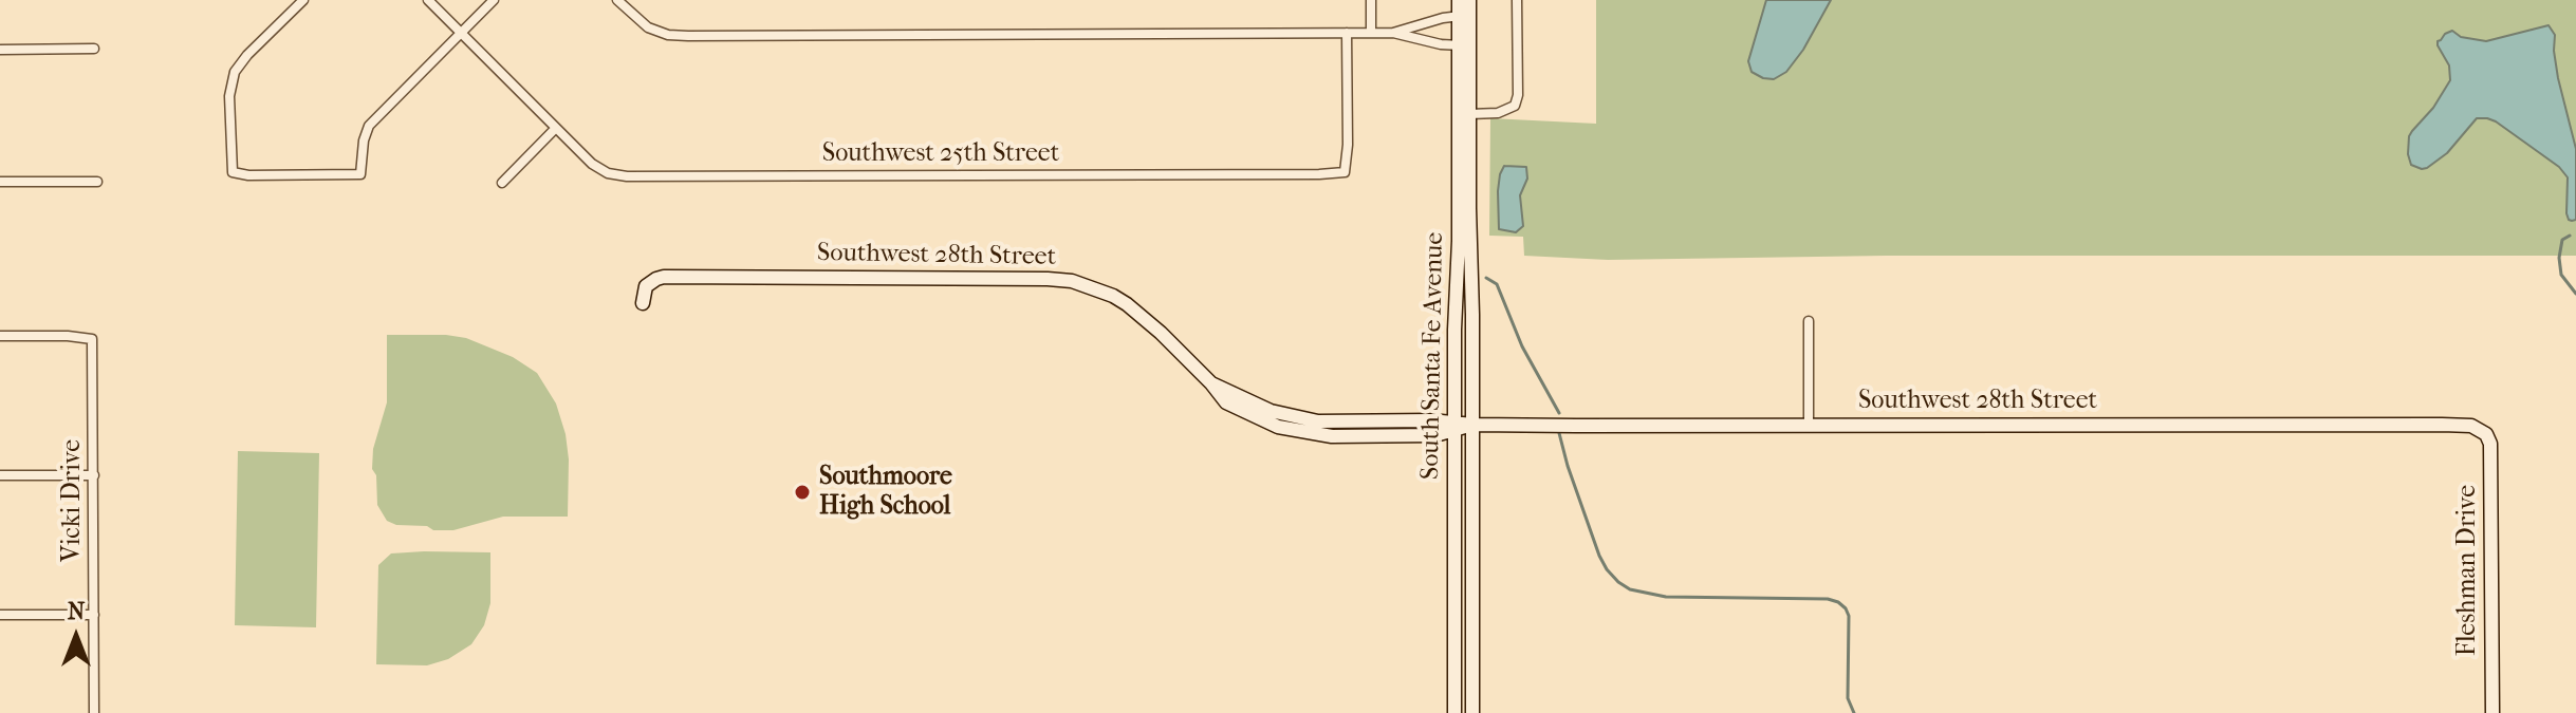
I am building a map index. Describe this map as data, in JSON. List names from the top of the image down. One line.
{"streets":{"street":["Southwest 25th Street","Southwest 28th Street","South Santa Fe Avenue","Vicki Drive","Fleshman Drive"]},"crossings":[["Southwest 28th Street","South Santa Fe Avenue"],["Southwest 28th Street","Fleshman Drive"]],"places":["Southmoore High School"],"north":"top"}
